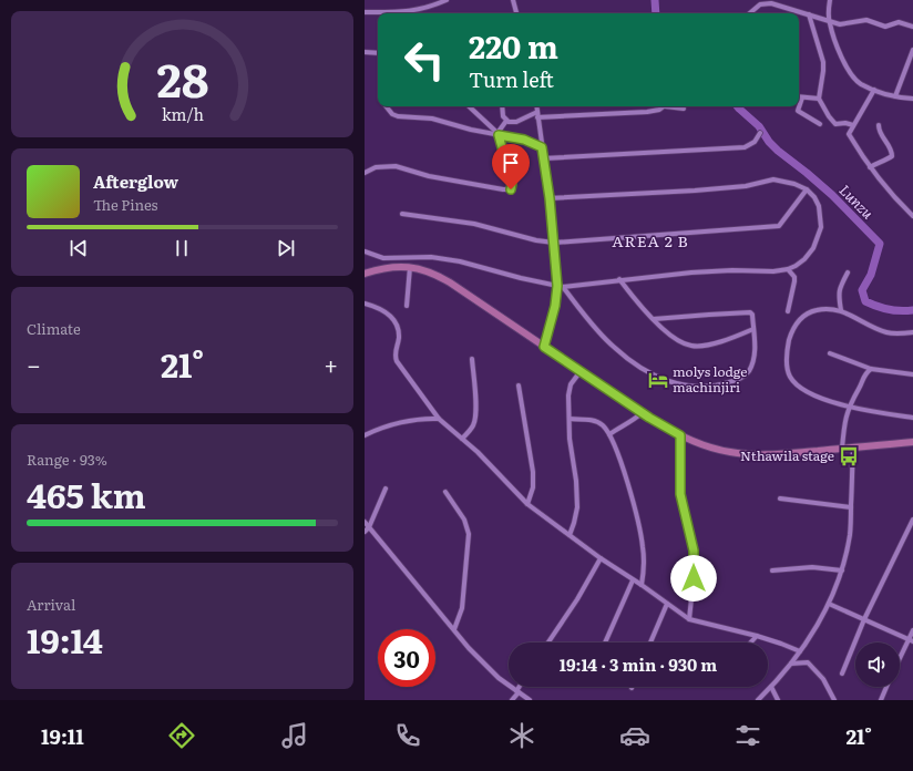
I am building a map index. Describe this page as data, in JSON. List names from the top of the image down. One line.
{"districts":["AREA 2 B"],"water":["Lunzu"],"places":{"hotel":["molys lodge machinjiri"],"bus stop":["Nthawila stage"]},"page":{"turn":["220 m","Turn left"],"song":["Afterglow","The Pines"],"tile":["Climate",["Range · 93%","465 km"],["Arrival","19:14"]],"heat":["−","21°","+"],"limit":"30","trip":"19:14 · 3 min · 930 m","tabs":["19:11","21°"],"gauge":["28","km/h"]}}
